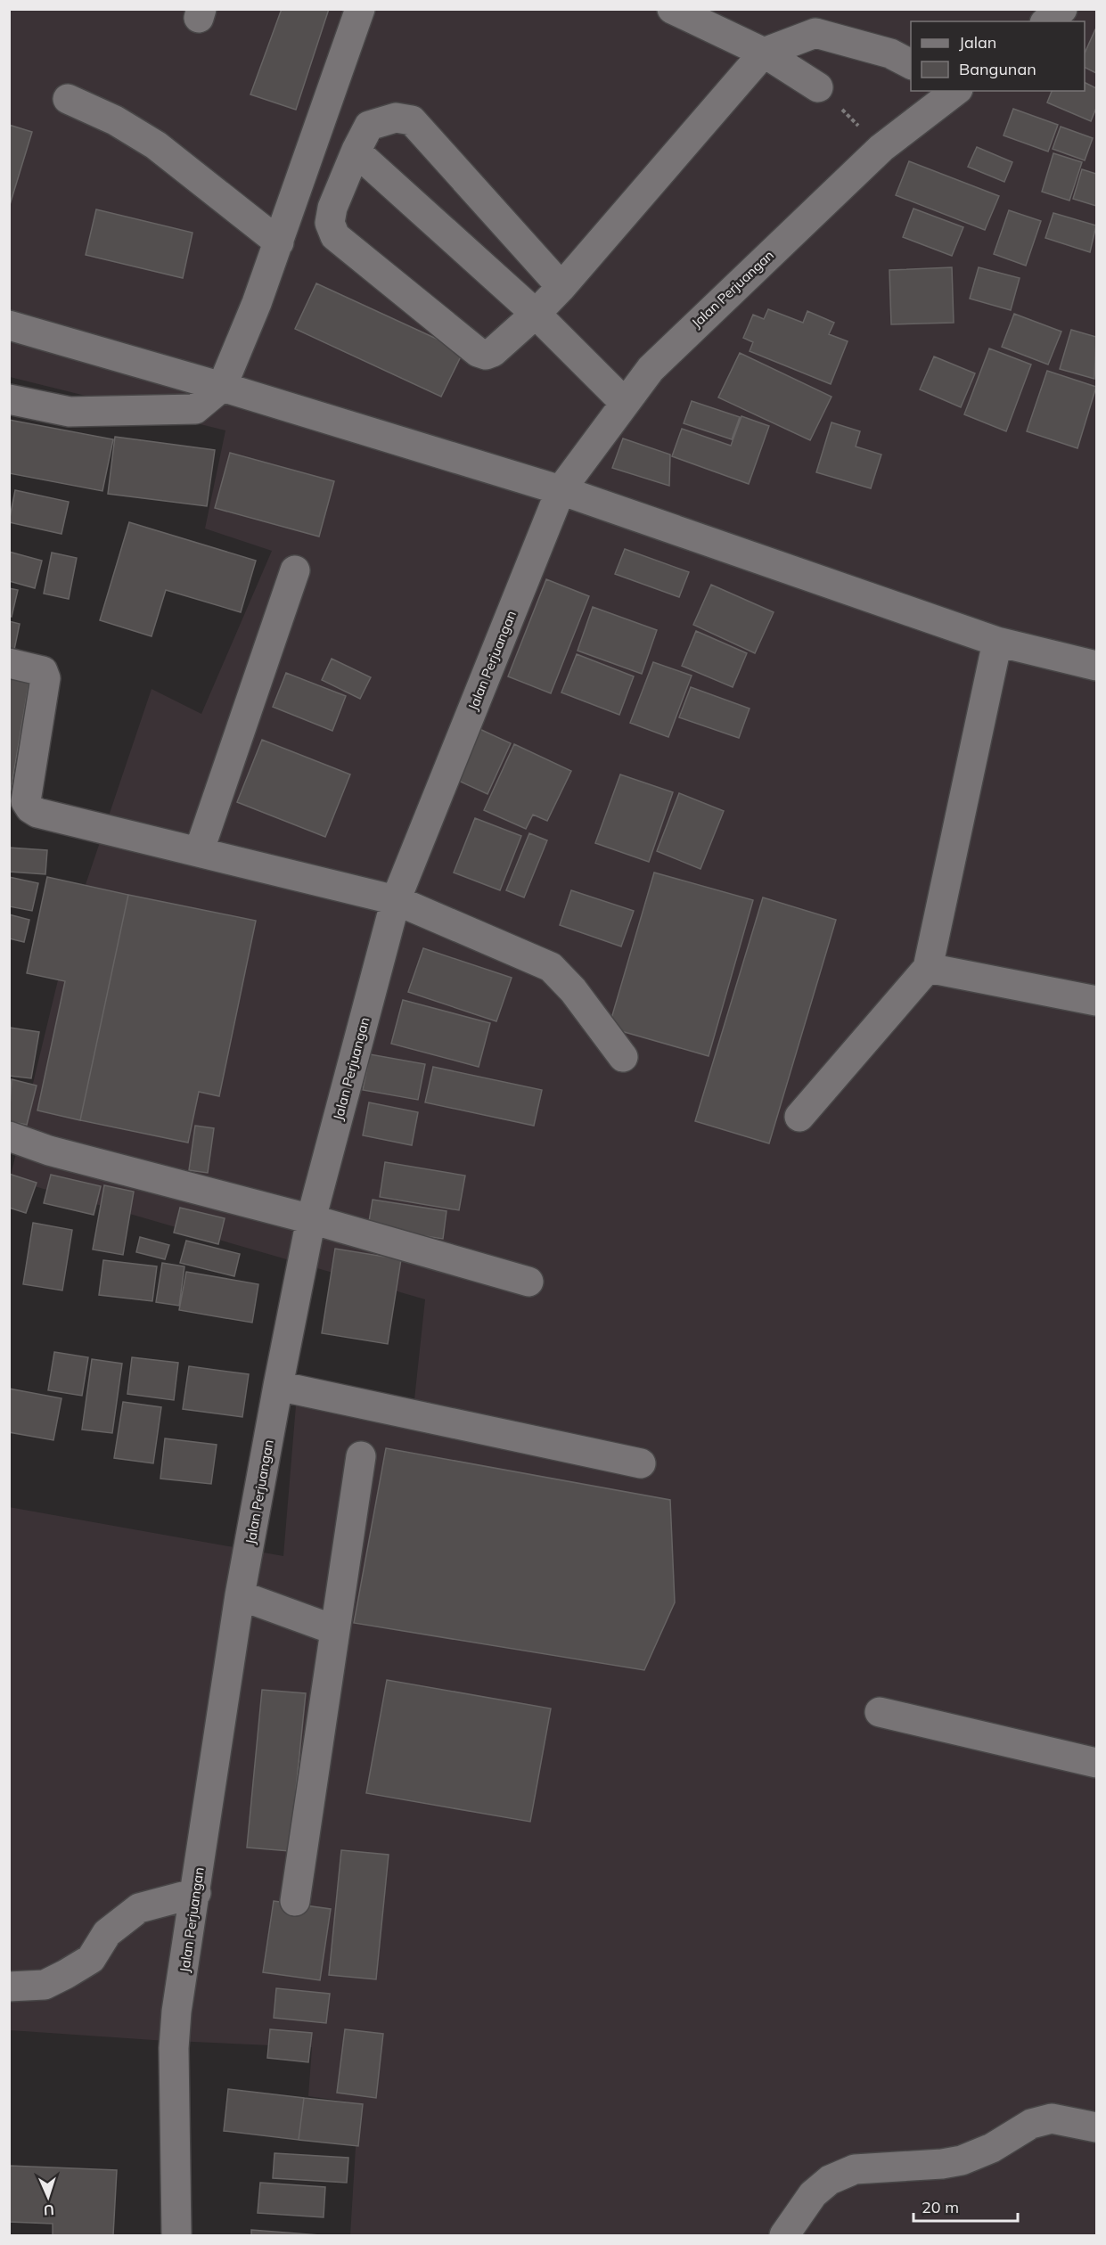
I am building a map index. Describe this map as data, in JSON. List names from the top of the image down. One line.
{"streets":{"street":["Jalan Perjuangan"]},"legend":["Jalan","Bangunan"],"scale_bar":"20 m","north":"bottom"}
